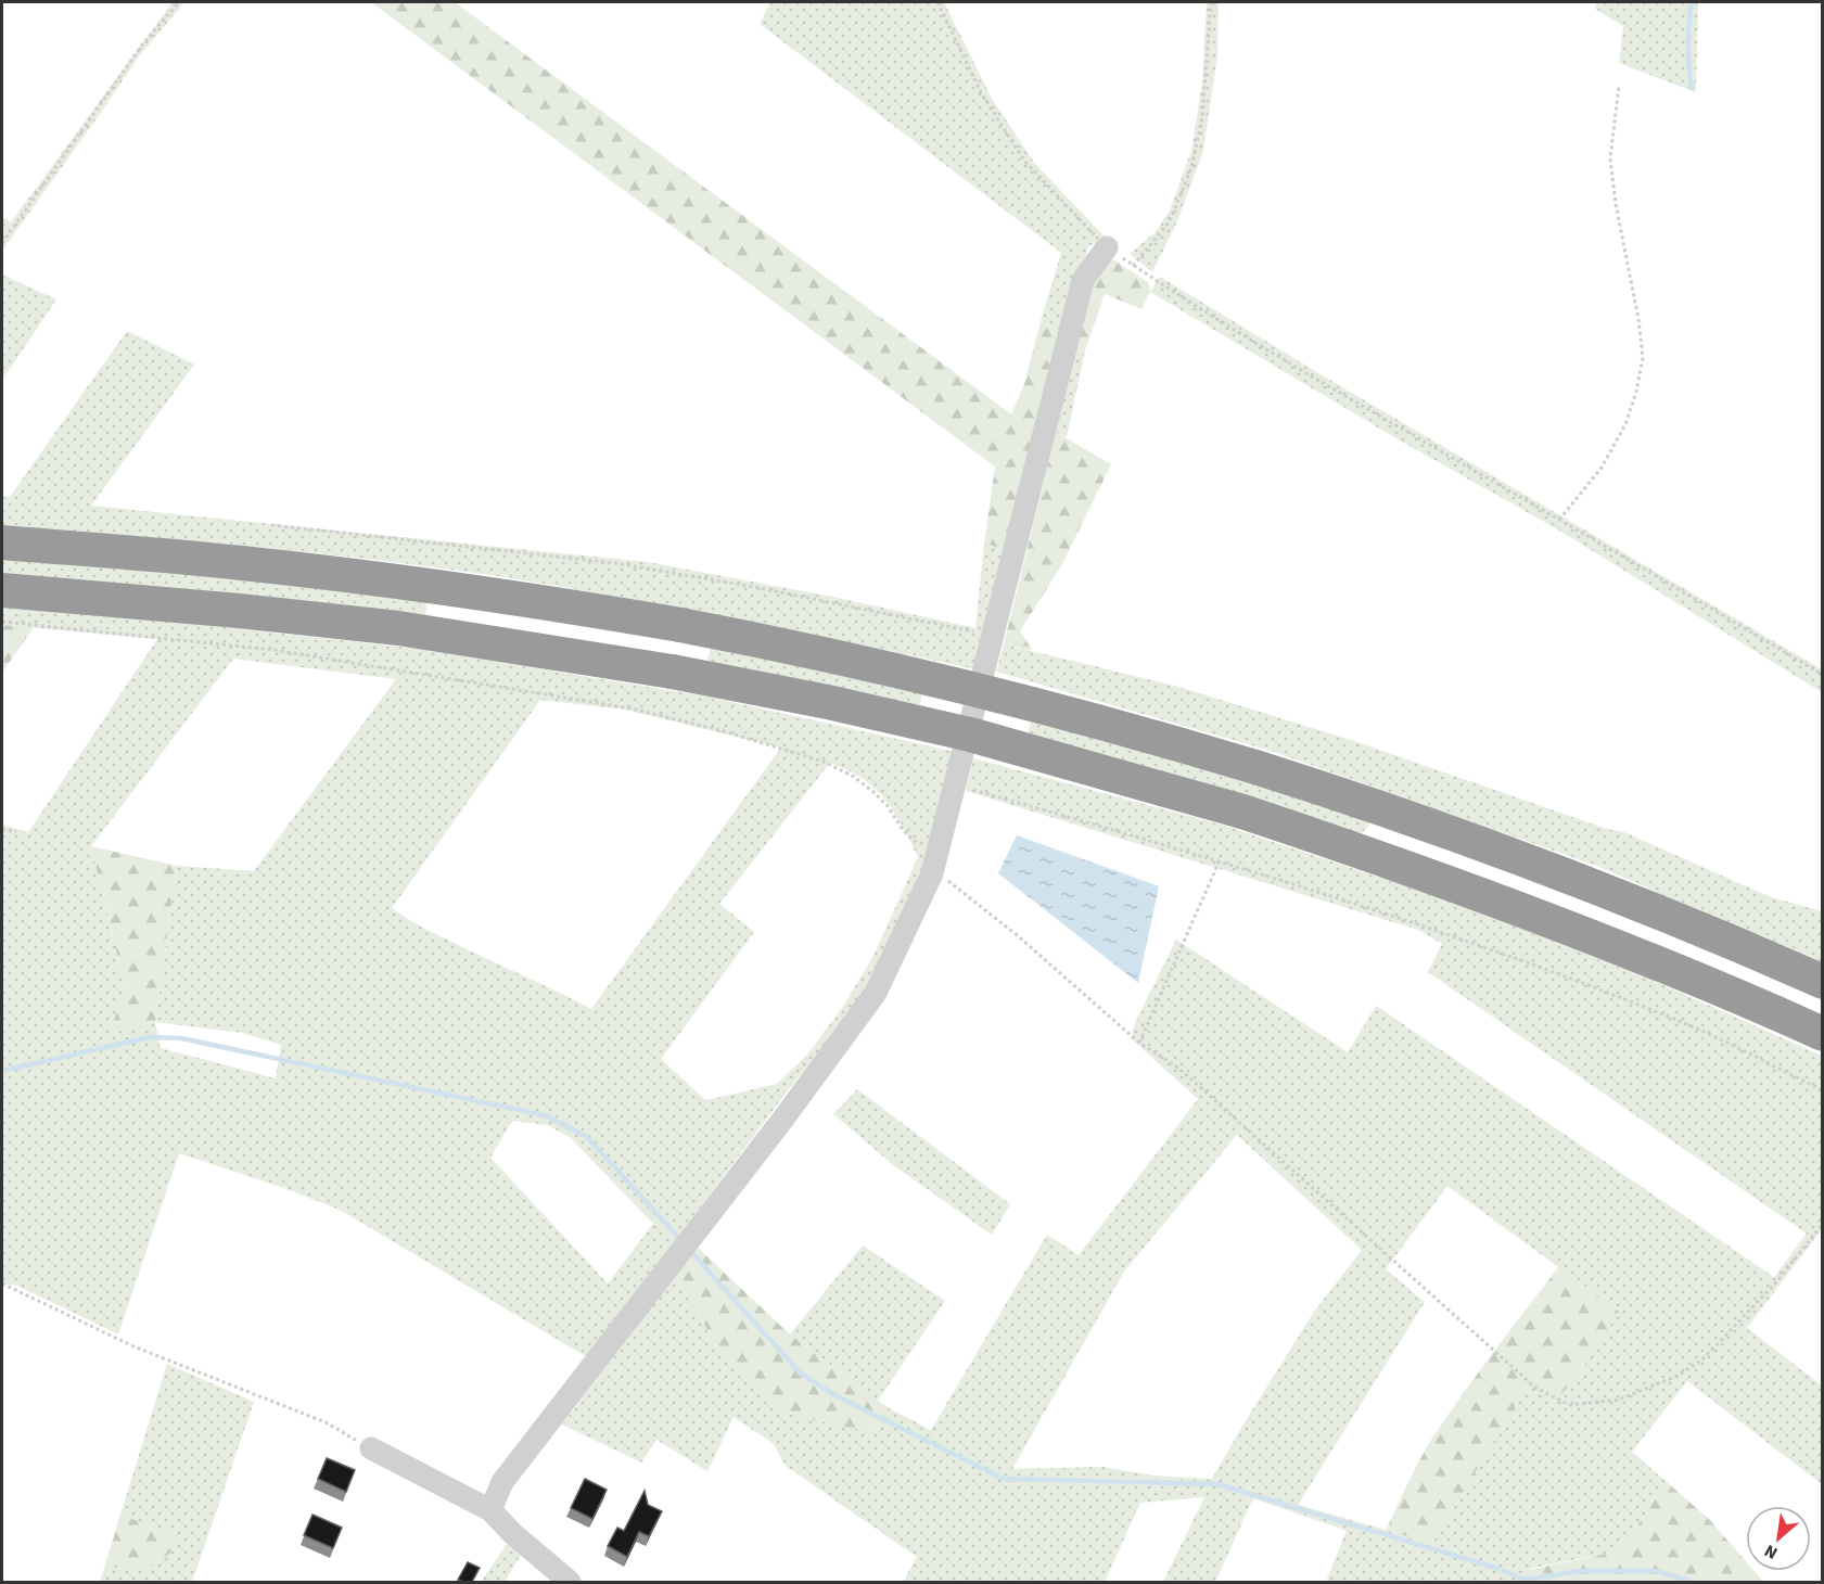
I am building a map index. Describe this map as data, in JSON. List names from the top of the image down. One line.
{"north":"bottom left"}
